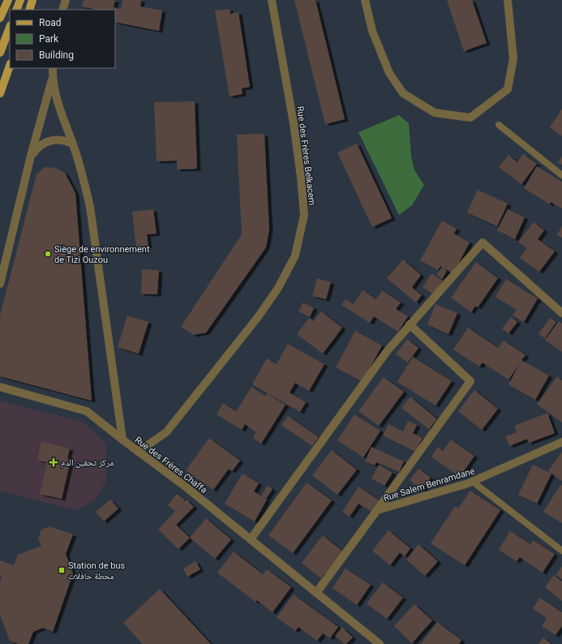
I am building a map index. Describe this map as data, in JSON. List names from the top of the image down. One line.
{"streets":{"street":["Rue des Frères Belkacem","Rue des Frères Chaffa","Rue Salem Benramdane"]},"crossings":[["Rue des Frères Belkacem","Rue des Frères Chaffa"],["Rue des Frères Chaffa","Rue Salem Benramdane"]],"places":{"other":["Siège de environnement de Tizi Ouzou"],"health":["مركز تحقين الدم"],"transit":["Station de bus محطة حافلات"]},"legend":["Road","Park","Building"]}
